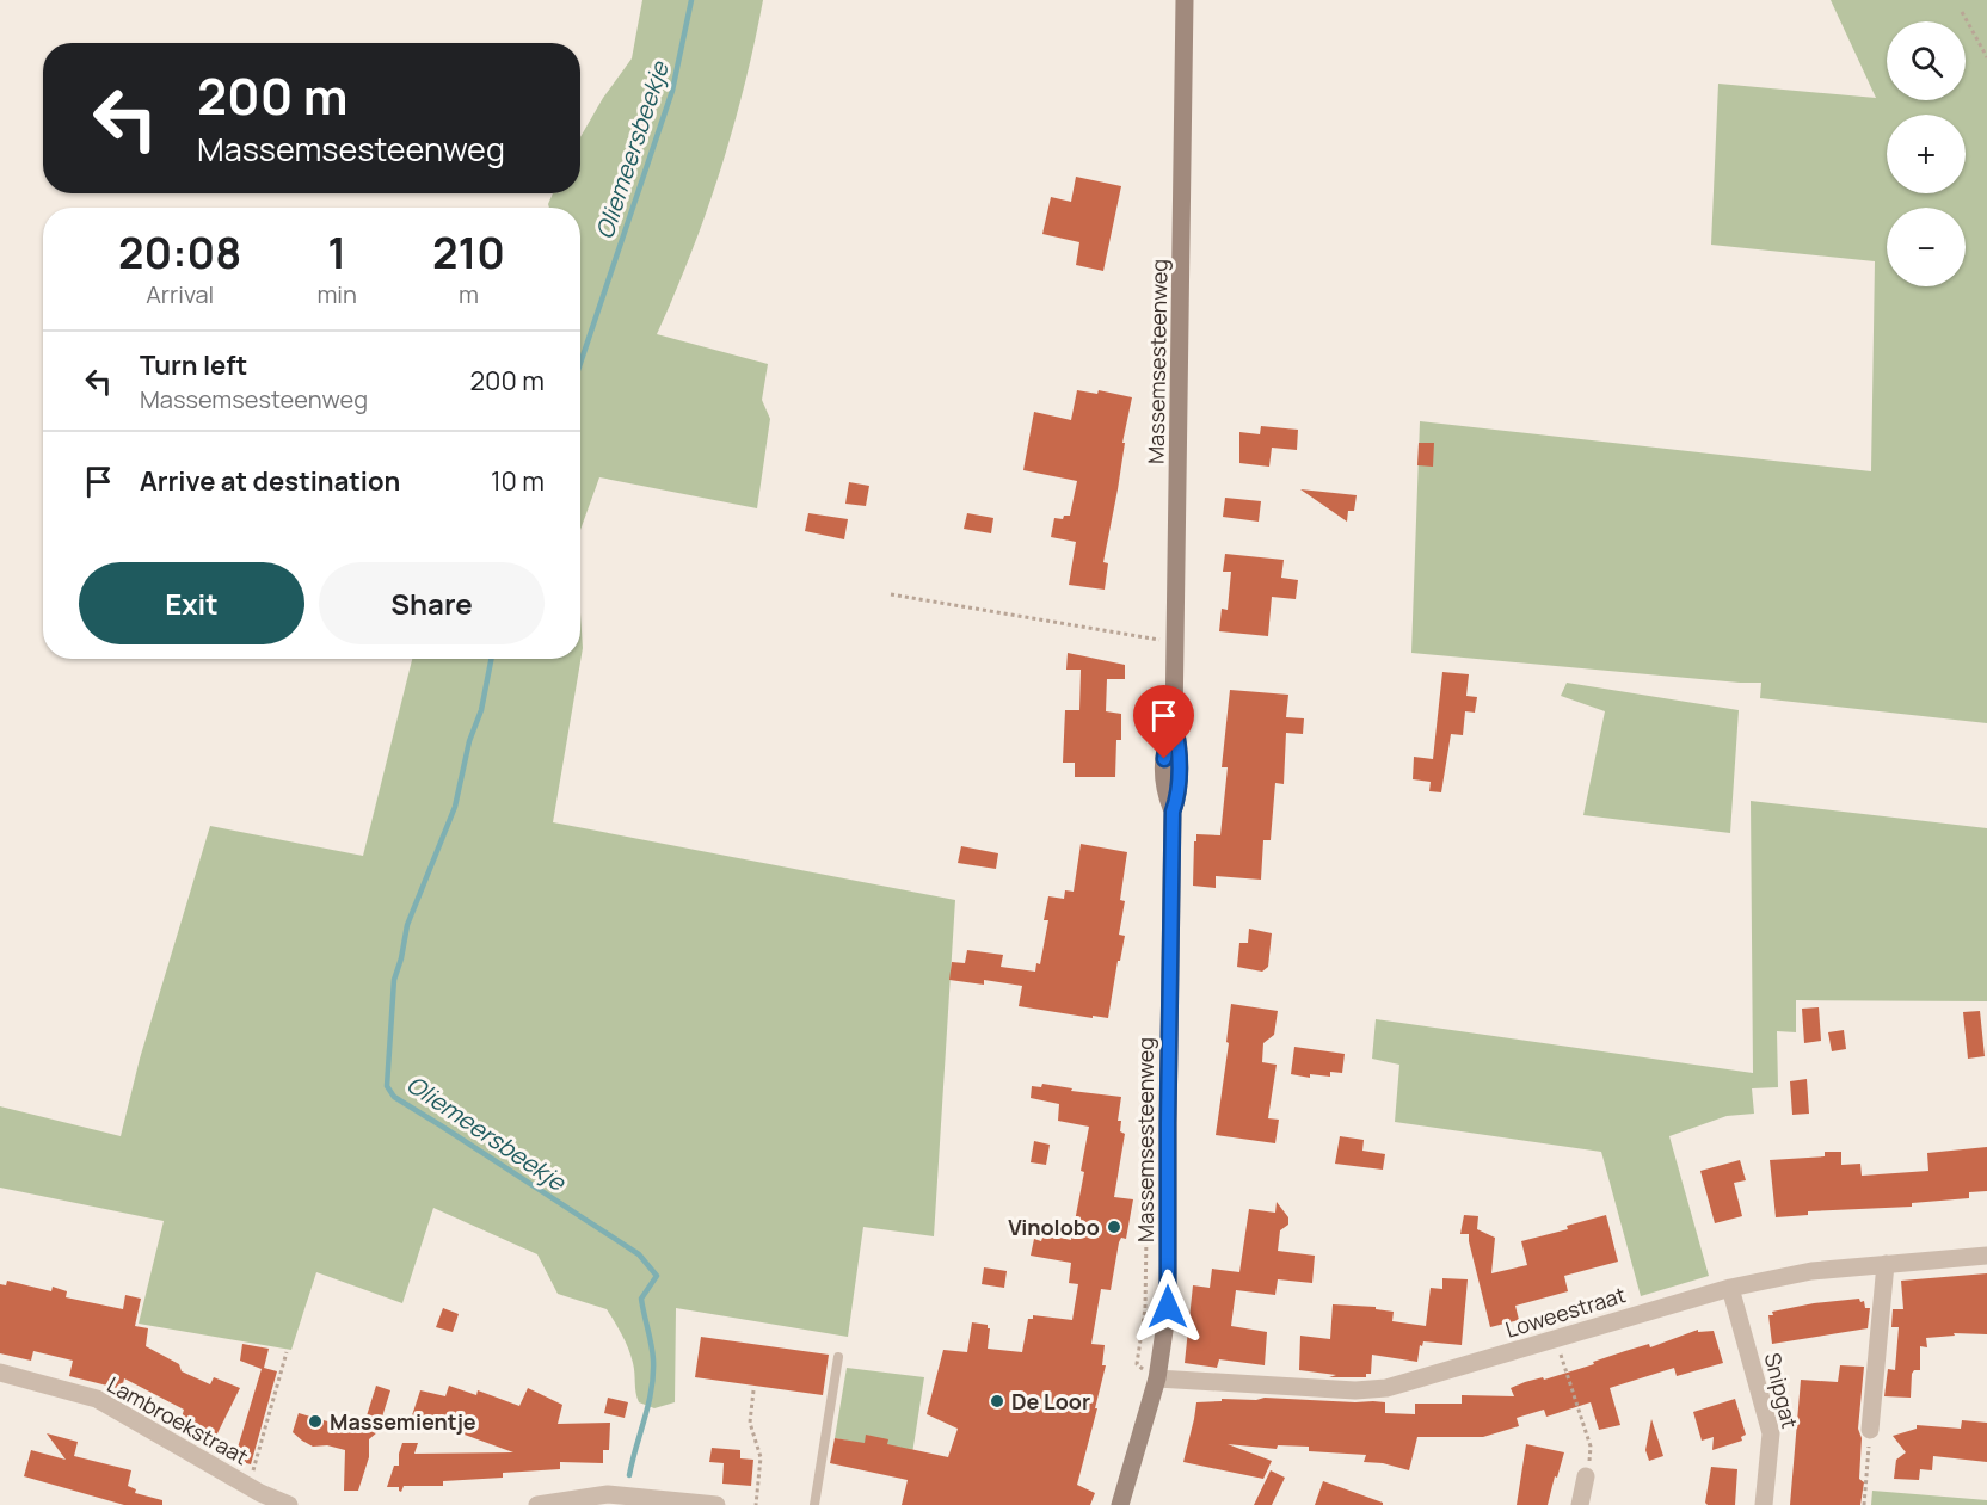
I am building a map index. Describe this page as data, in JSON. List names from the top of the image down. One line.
{"streets":{"main road":["Massemsesteenweg"],"street":["Loweestraat","Snipgat","Lambroekstraat"]},"crossings":[["Massemsesteenweg","Loweestraat"],["Loweestraat","Snipgat"]],"water":["Oliemeersbeekje"],"places":["Vinolobo","De Loor","Massemientje"],"page":{"map_buttons":["+","−"],"turn":["200 m","Massemsesteenweg"],"eta":["20:08","Arrival","1","min","210","m"],"list":[{"name":"Turn left","note":"Massemsesteenweg","value":"200 m"},{"name":"Arrive at destination","value":"10 m"}],"buttons":["Exit","Share"]}}
